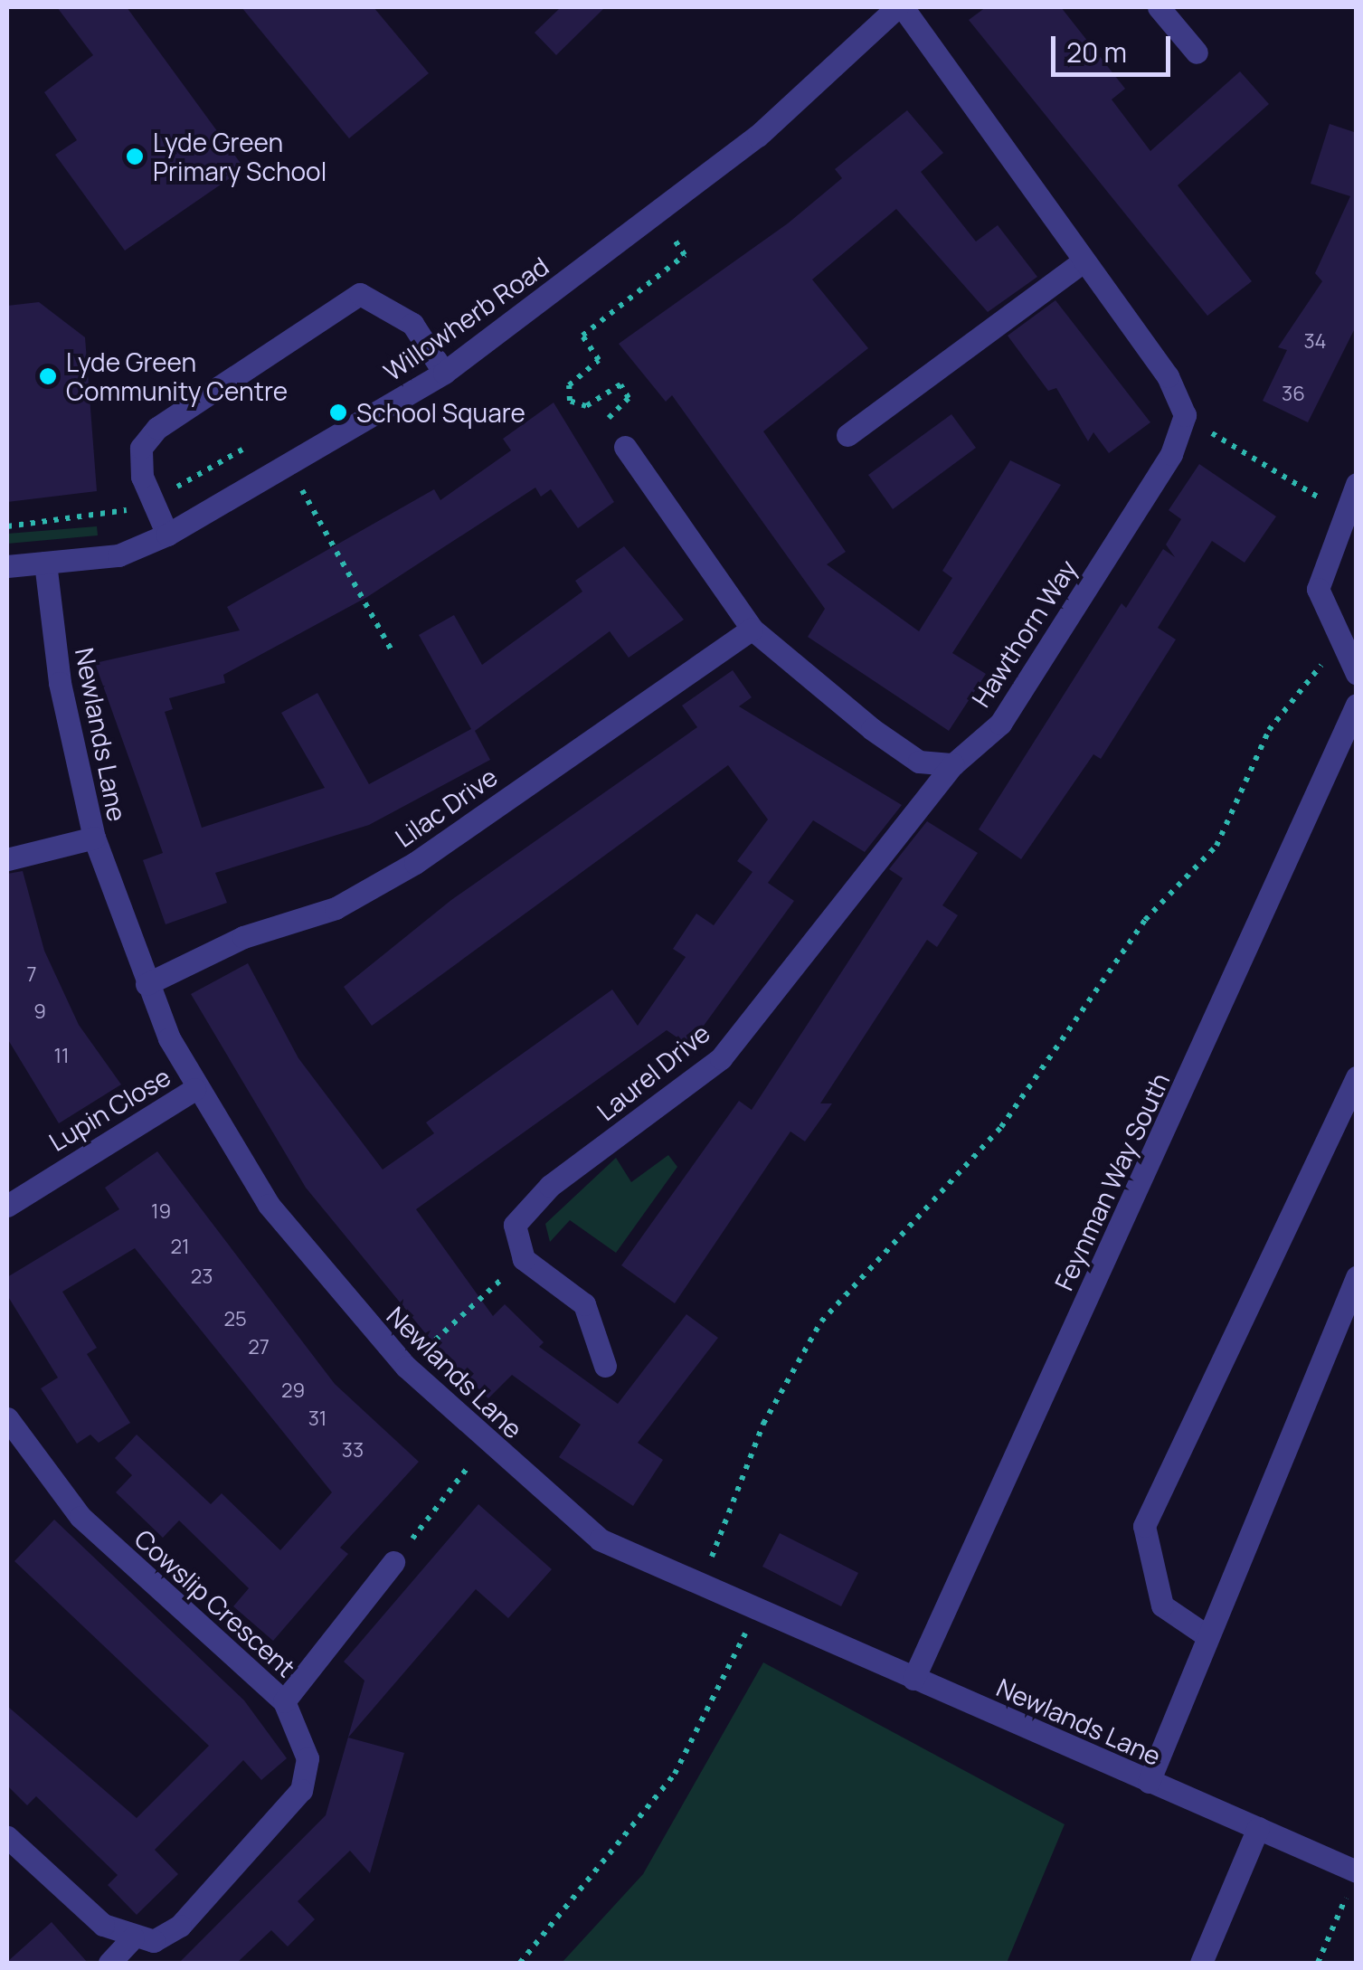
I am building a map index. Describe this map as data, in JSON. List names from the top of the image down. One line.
{"streets":{"street":["Willowherb Road","Hawthorn Way","Newlands Lane","Lilac Drive","Laurel Drive","Lupin Close","Feynman Way South","Cowslip Crescent"]},"crossings":[["Willowherb Road","Newlands Lane"],["Hawthorn Way","Laurel Drive"],["Newlands Lane","Lilac Drive"],["Newlands Lane","Lupin Close"],["Newlands Lane","Feynman Way South"]],"places":["Lyde Green Primary School","Lyde Green Community Centre","School Square"],"house_numbers":["34","36","7","9","11","19","21","23","25","27","29","31","33"],"scale_bar":"20 m"}
